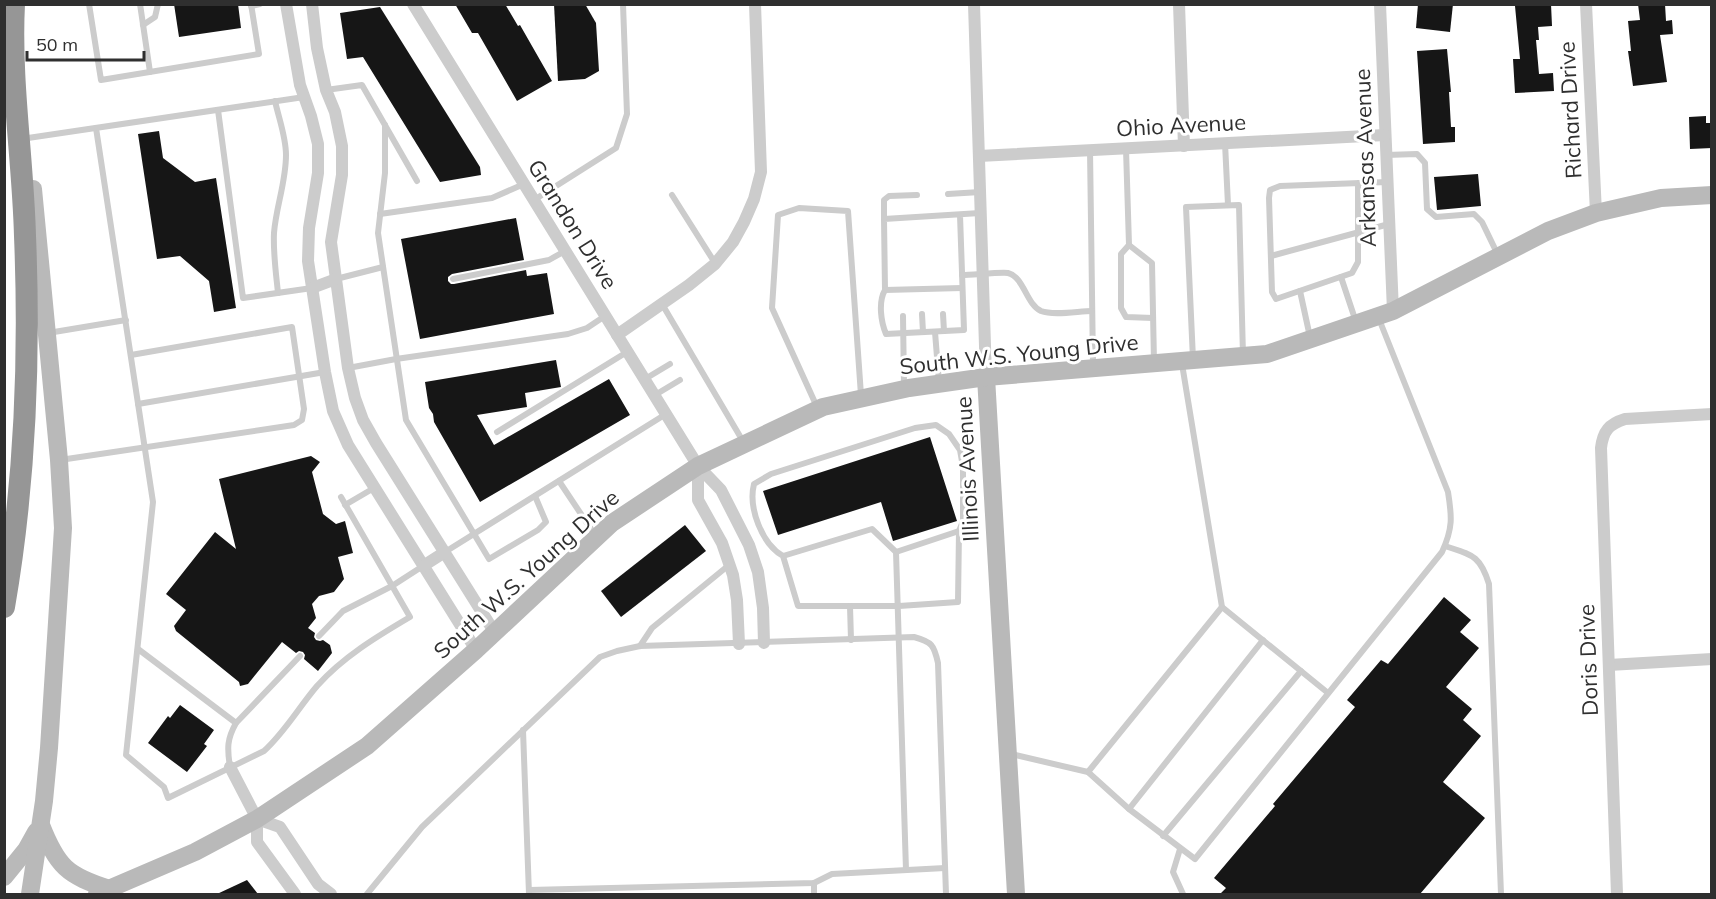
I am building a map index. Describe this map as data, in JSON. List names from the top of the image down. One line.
{"streets":{"main road":["South W.S. Young Drive","Illinois Avenue"],"street":["Richard Drive","Ohio Avenue","Arkansas Avenue","Grandon Drive","Doris Drive"]},"crossings":[["Richard Drive","South W.S. Young Drive"],["Ohio Avenue","Arkansas Avenue"],["Ohio Avenue","Illinois Avenue"],["Arkansas Avenue","South W.S. Young Drive"],["Grandon Drive","South W.S. Young Drive"],["South W.S. Young Drive","Illinois Avenue"]],"scale_bar":"50 m"}
